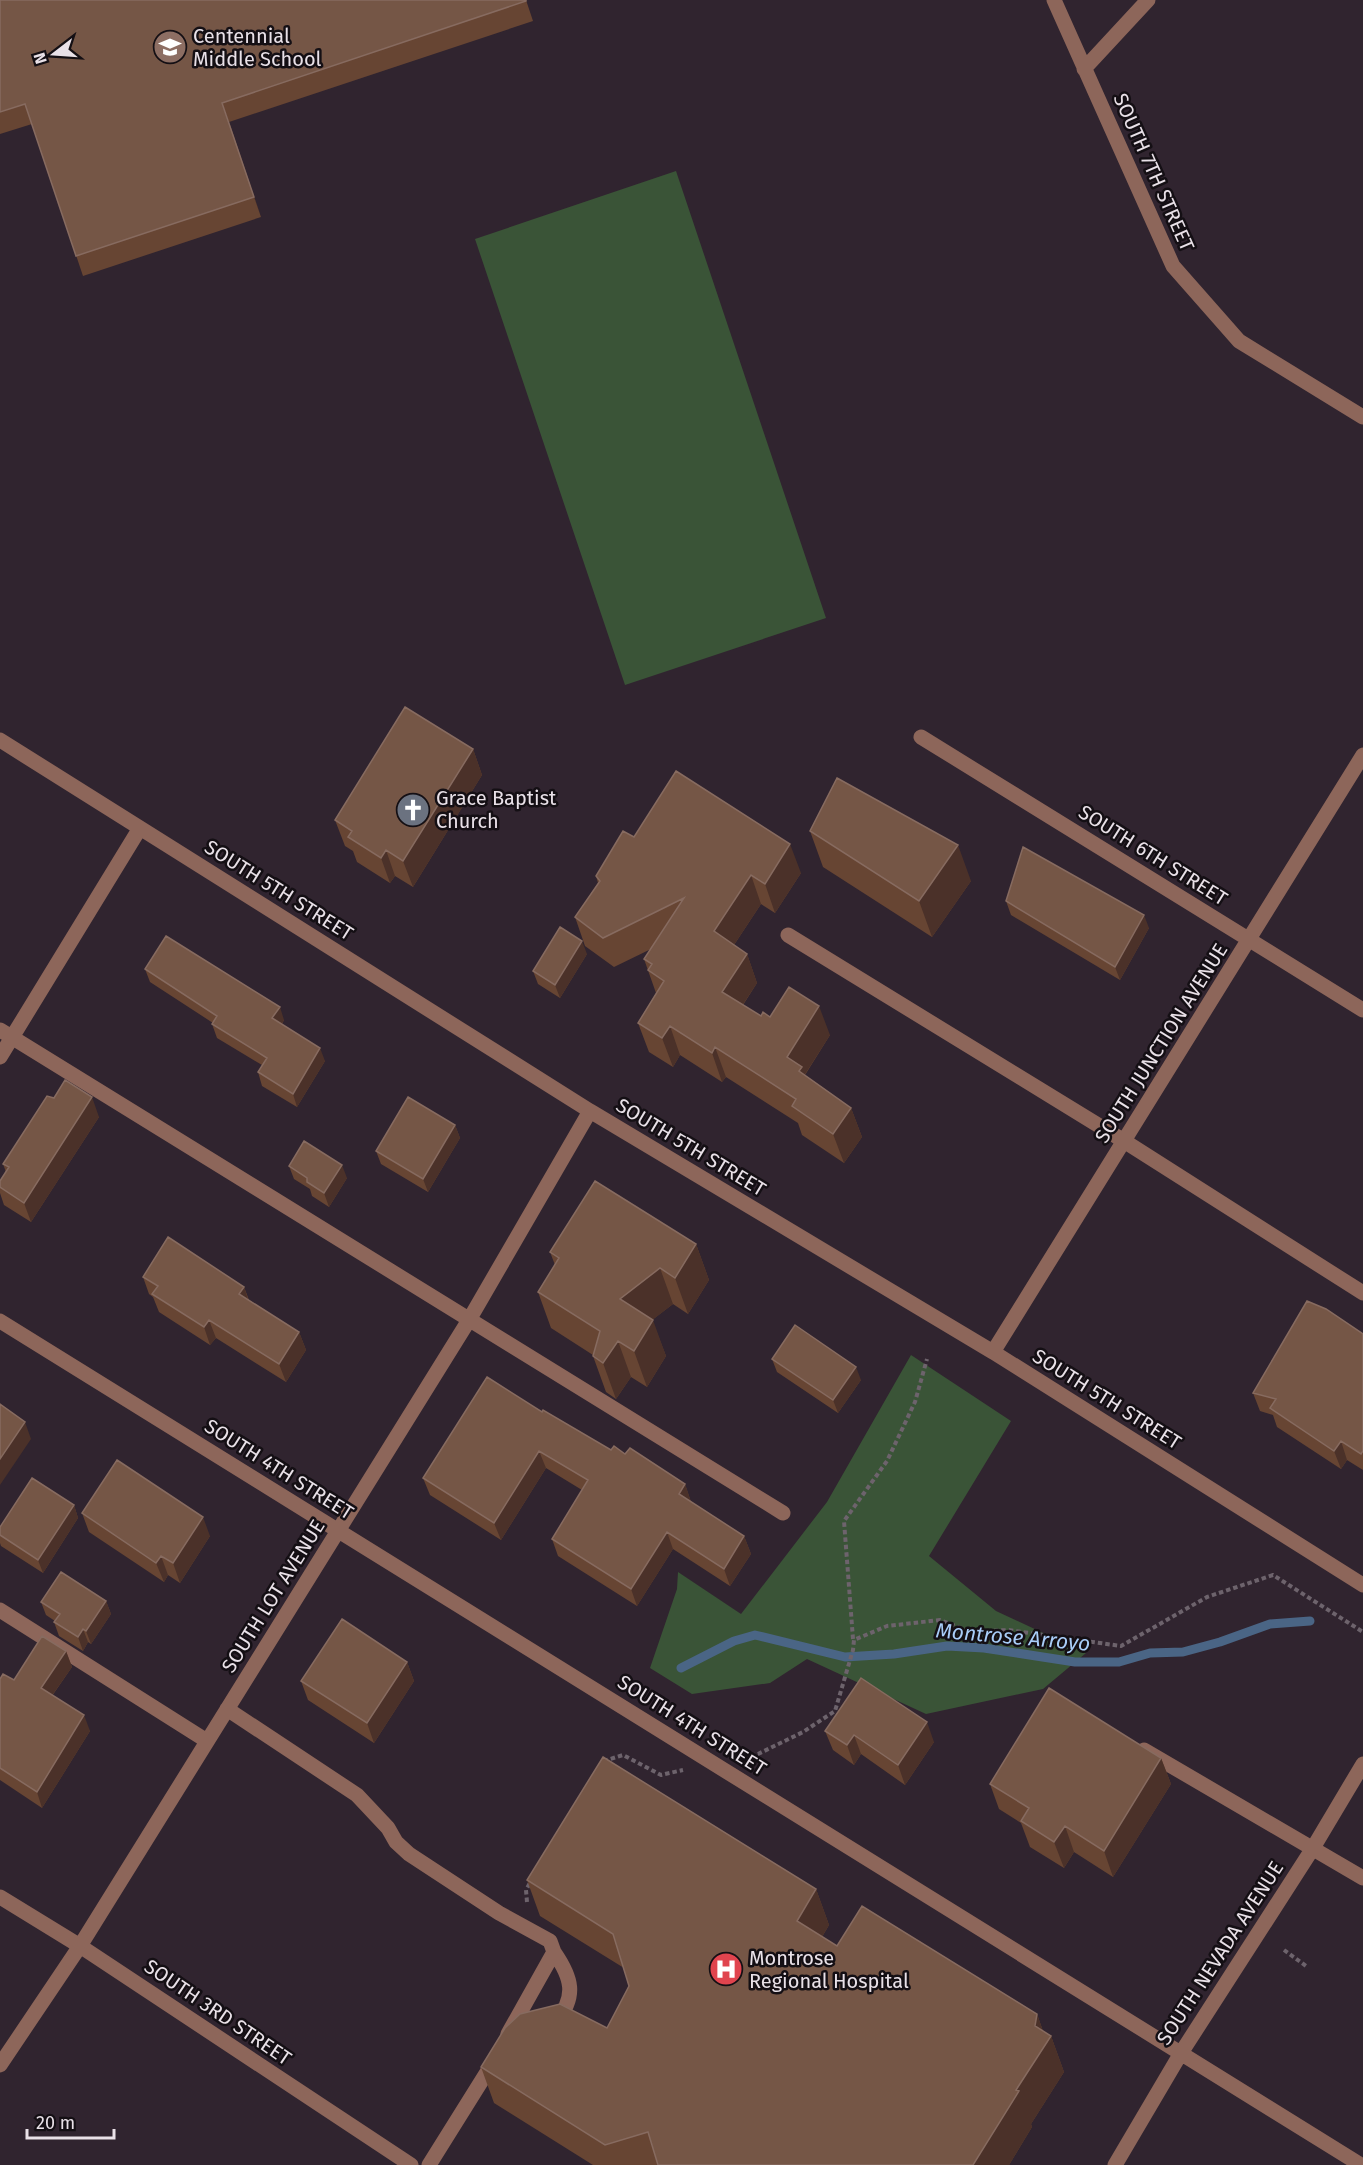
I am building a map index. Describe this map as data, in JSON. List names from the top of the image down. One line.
{"streets":{"street":["SOUTH 7TH STREET","SOUTH 6TH STREET","SOUTH 5TH STREET","SOUTH JUNCTION AVENUE","SOUTH 4TH STREET","SOUTH LOT AVENUE","SOUTH NEVADA AVENUE","SOUTH 3RD STREET"]},"crossings":[["SOUTH 6TH STREET","SOUTH JUNCTION AVENUE"],["SOUTH 5TH STREET","SOUTH JUNCTION AVENUE"],["SOUTH 5TH STREET","SOUTH LOT AVENUE"],["SOUTH 4TH STREET","SOUTH LOT AVENUE"],["SOUTH 4TH STREET","SOUTH NEVADA AVENUE"],["SOUTH LOT AVENUE","SOUTH 3RD STREET"]],"water":["Montrose Arroyo"],"places":{"school or university":["Centennial Middle School"],"church":["Grace Baptist Church"],"hospital":["Montrose Regional Hospital"]},"scale_bar":"20 m","north":"left"}
